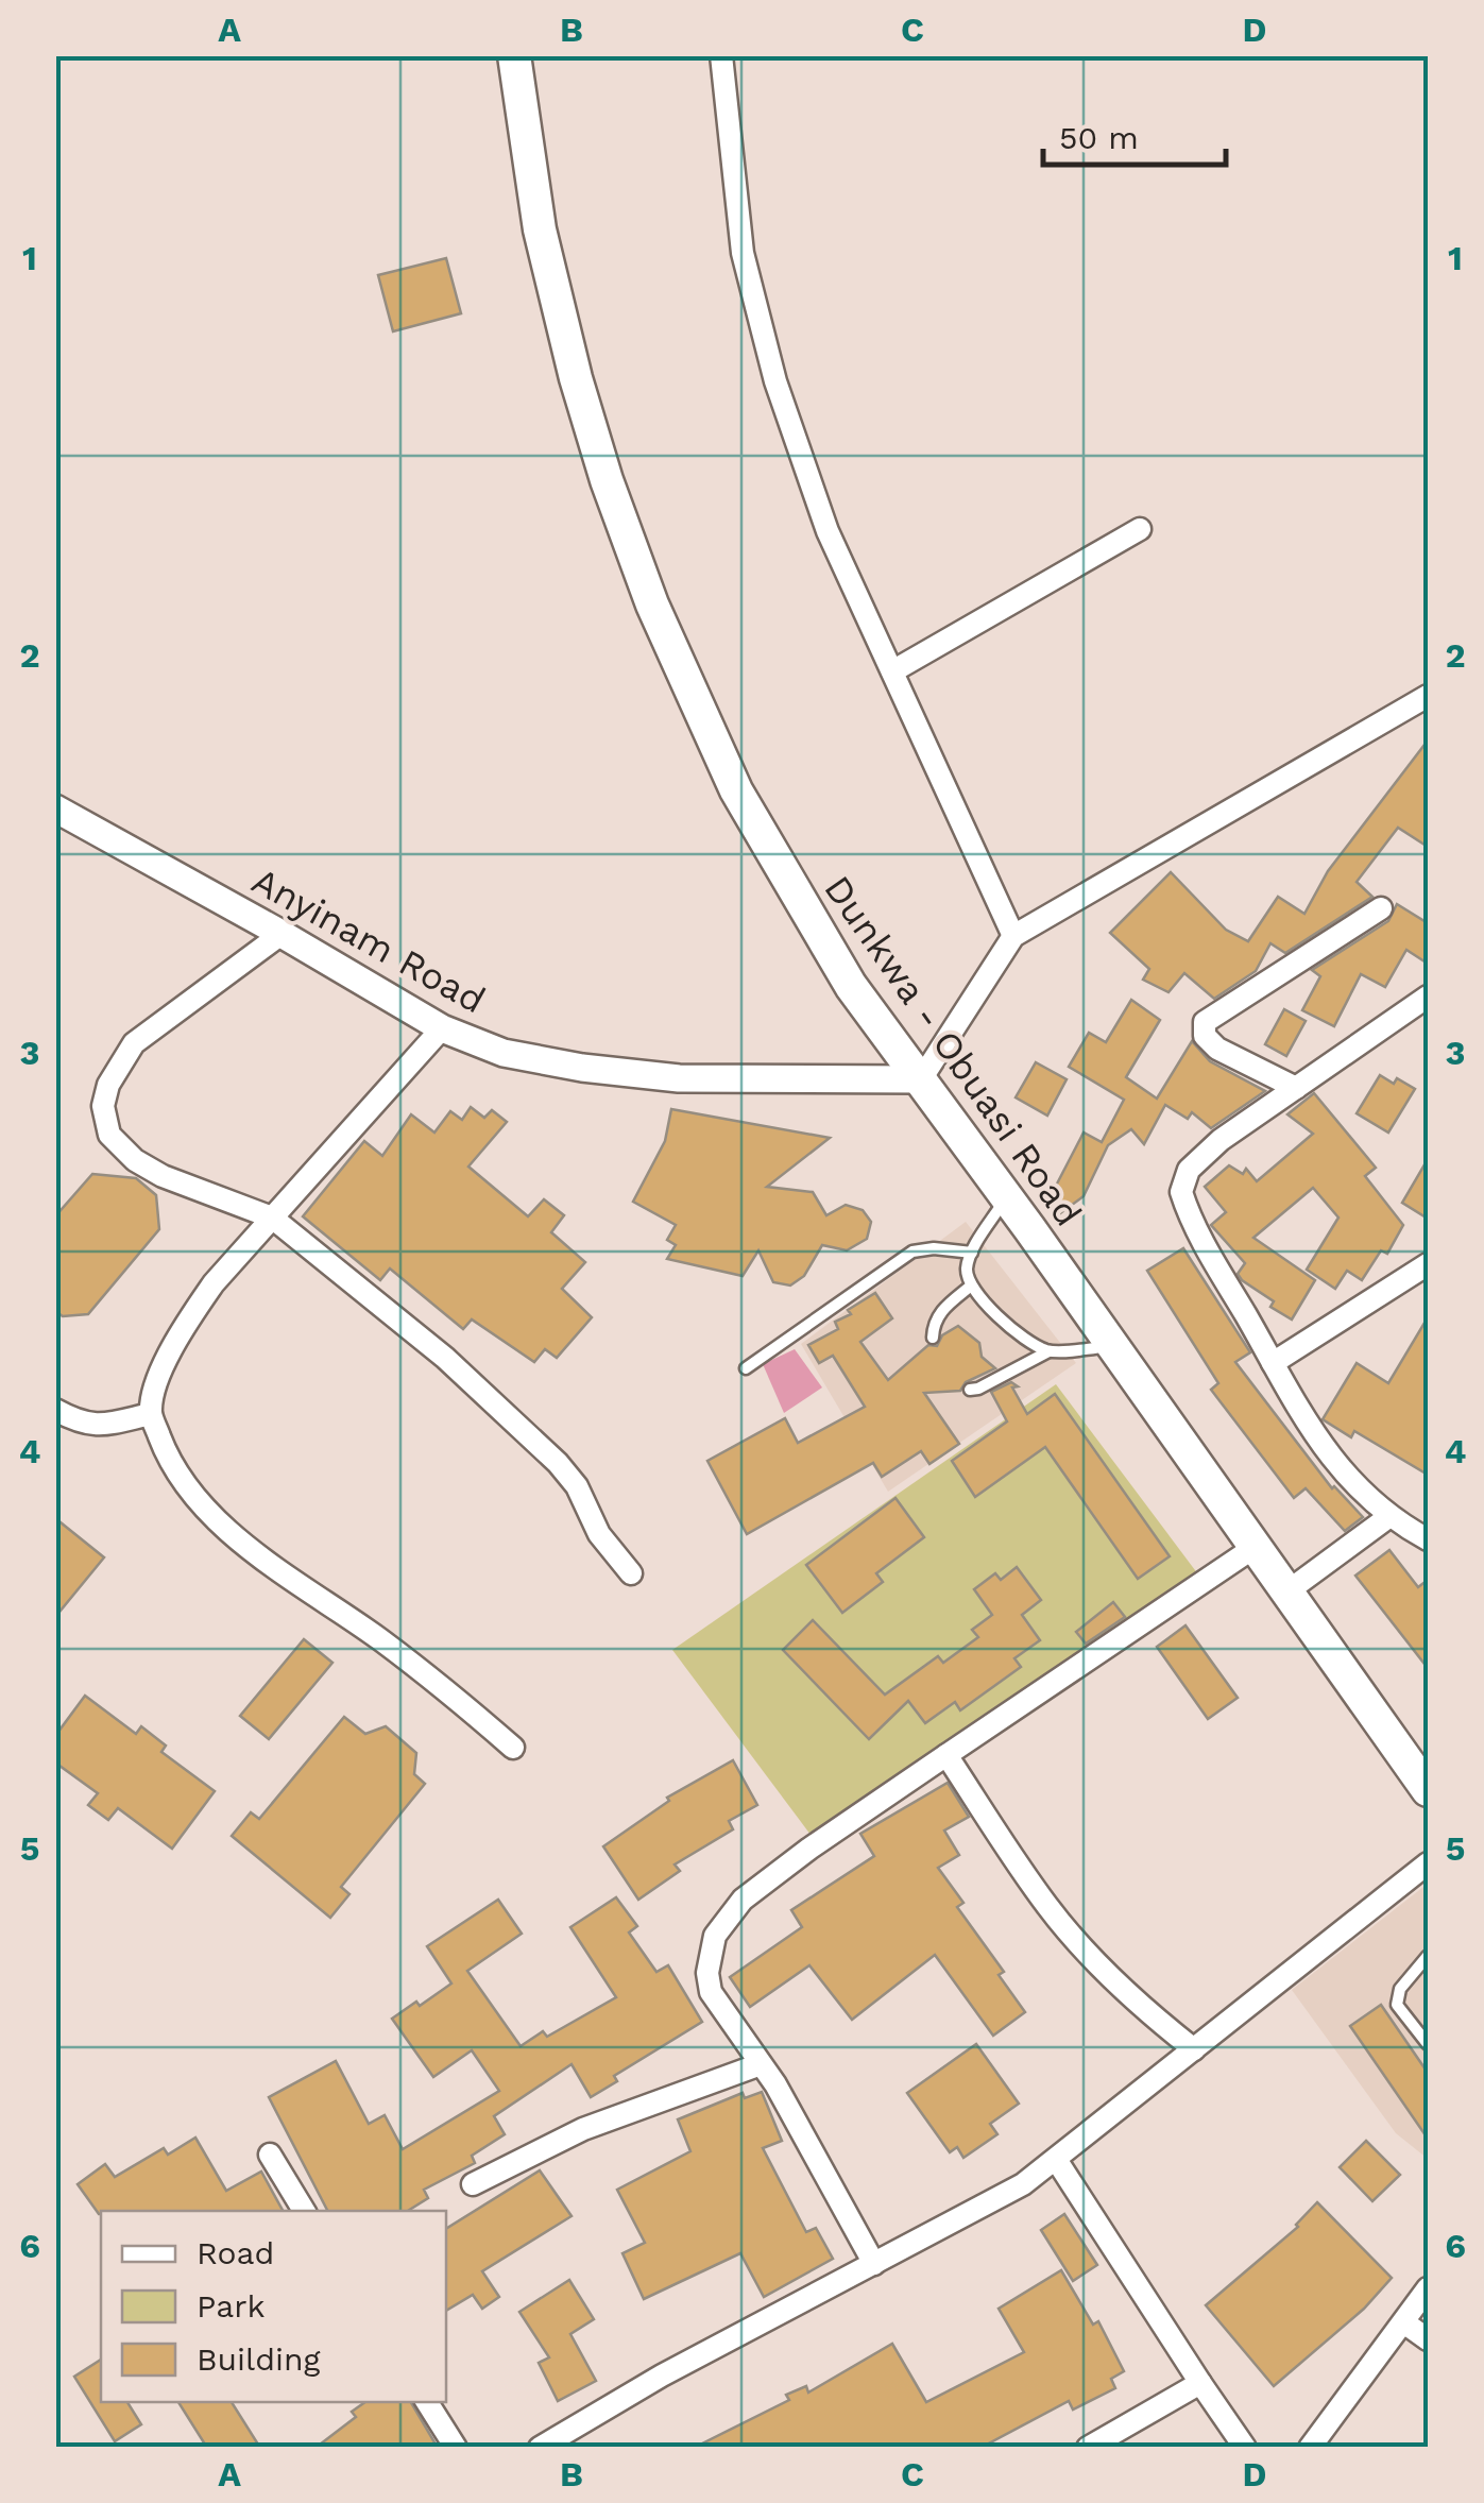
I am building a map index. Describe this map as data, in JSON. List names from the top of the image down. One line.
{"streets":{"main road":["Dunkwa - Obuasi Road"],"street":["Anyinam Road"]},"crossings":[["Anyinam Road","Dunkwa - Obuasi Road"]],"legend":["Road","Park","Building"],"scale_bar":"50 m","grid":{"columns":["A","B","C","D"],"rows":["1","2","3","4","5","6"]}}
